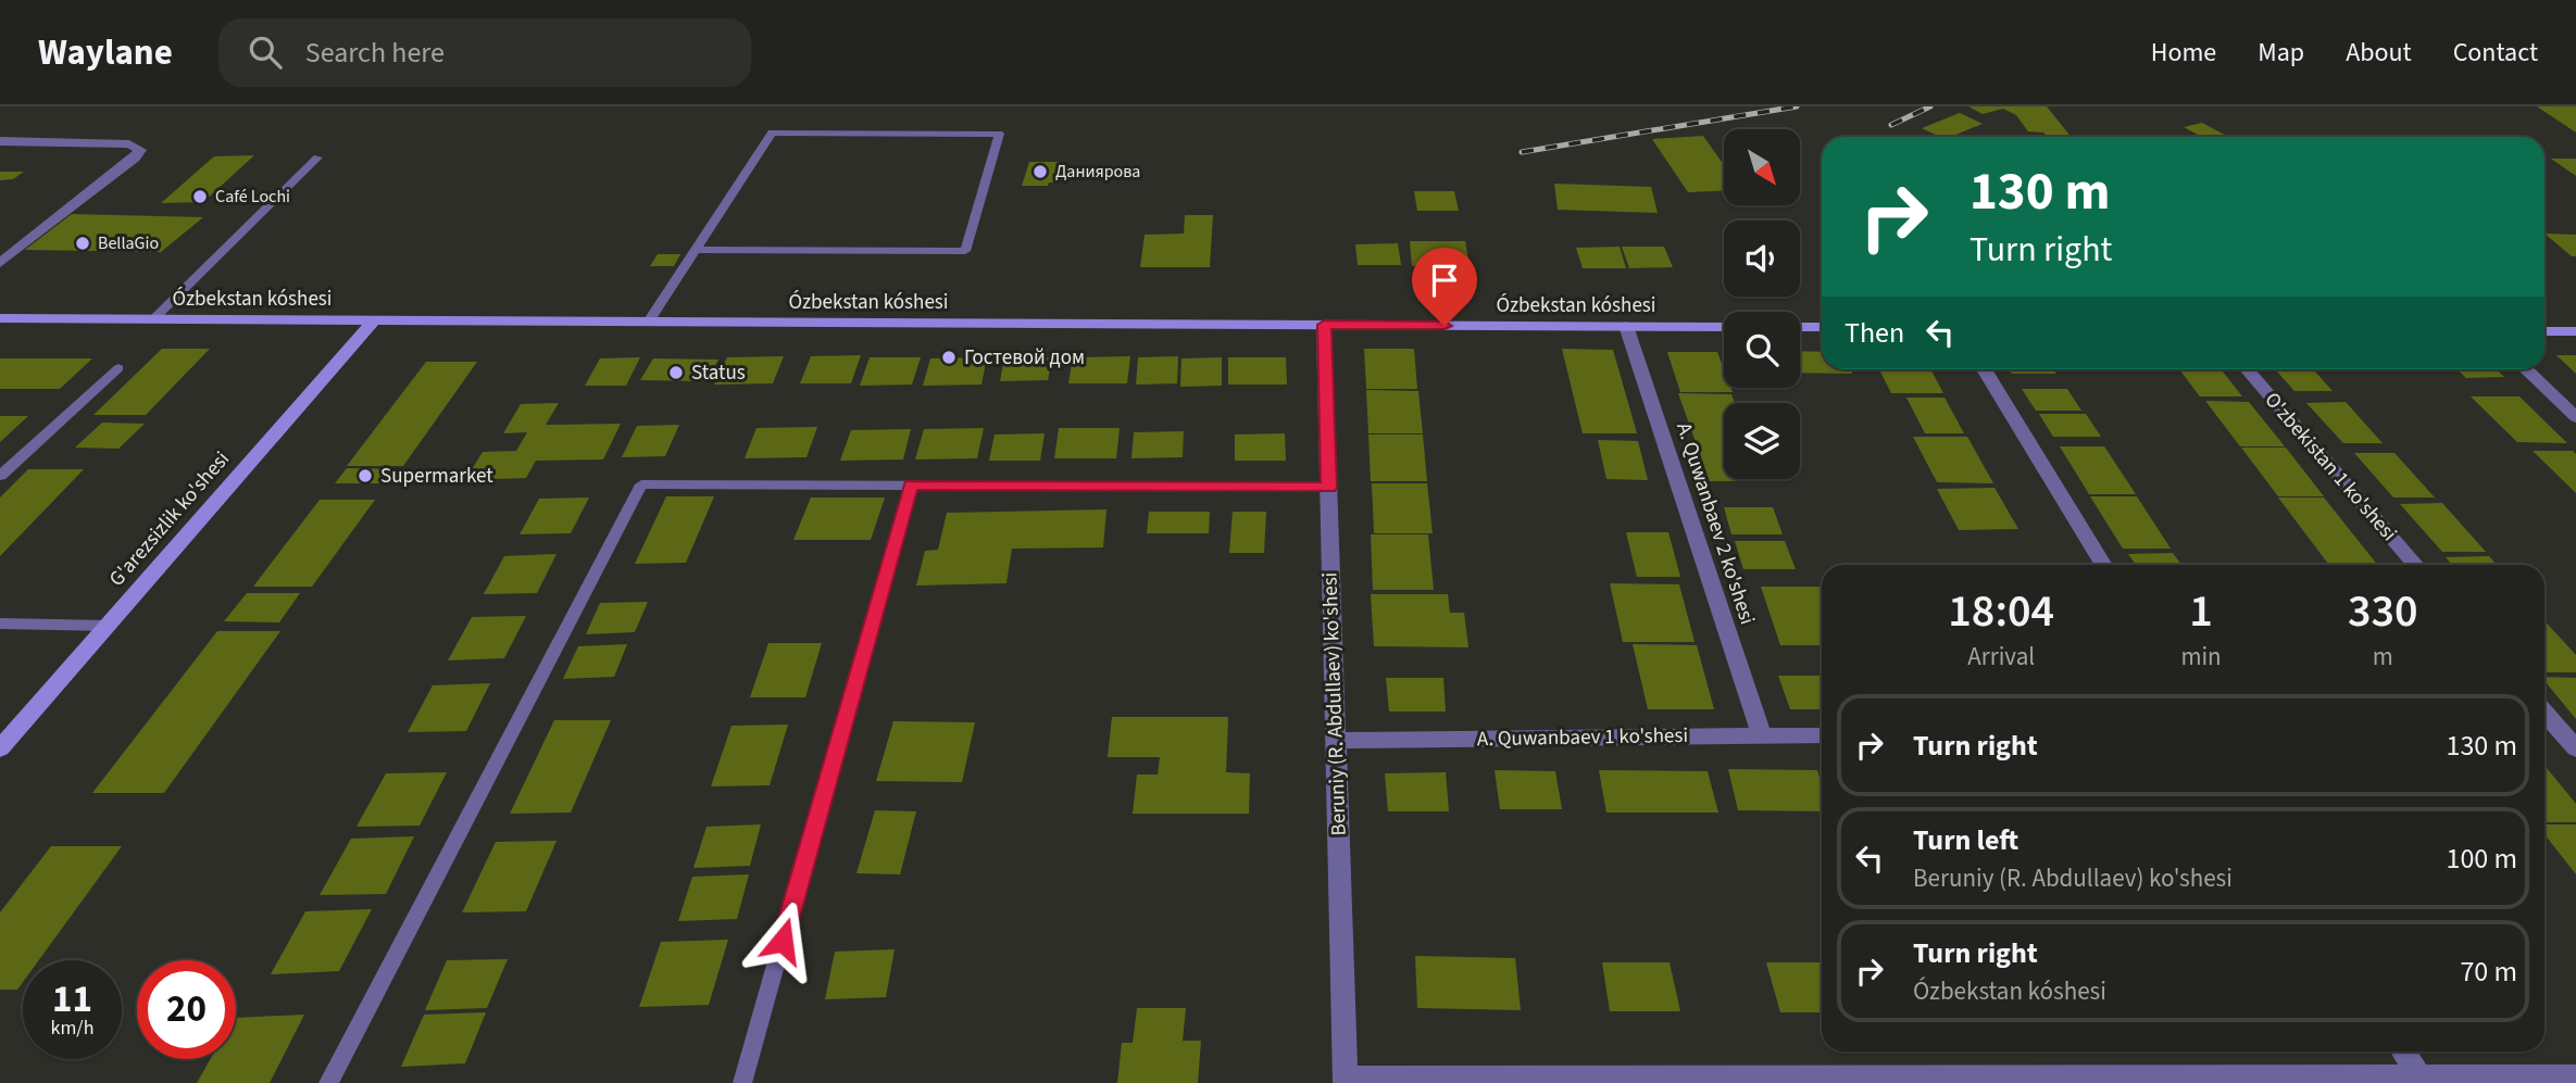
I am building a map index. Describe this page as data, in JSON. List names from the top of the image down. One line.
{"streets":{"street":["Ózbekstan kóshesi","O'zbekistan 1 ko'shesi","G'arezsizlik ko'shesi","A. Quwanbaev 2 ko'shesi","Beruniy (R. Abdullaev) ko'shesi","A. Quwanbaev 1 ko'shesi"]},"crossings":[["Ózbekstan kóshesi","G'arezsizlik ko'shesi"],["Ózbekstan kóshesi","A. Quwanbaev 2 ko'shesi"],["Ózbekstan kóshesi","Beruniy (R. Abdullaev) ko'shesi"],["A. Quwanbaev 2 ko'shesi","A. Quwanbaev 1 ko'shesi"],["Beruniy (R. Abdullaev) ko'shesi","A. Quwanbaev 1 ko'shesi"]],"places":["Даниярова","Café Lochi","BellaGio","Гостевой дом","Status","Supermarket"],"north":"bottom right","page":{"header":"Waylane","search":"Search here","nav":["Home","Map","About","Contact"],"turn":["130 m","Turn right"],"then":"Then","eta":["18:04","Arrival","1","min","330","m"],"list":[{"name":"Turn right","value":"130 m"},{"name":"Turn left","note":"Beruniy (R. Abdullaev) ko'shesi","value":"100 m"},{"name":"Turn right","note":"Ózbekstan kóshesi","value":"70 m"}],"speed":"11 km/h","limit":"20"}}
